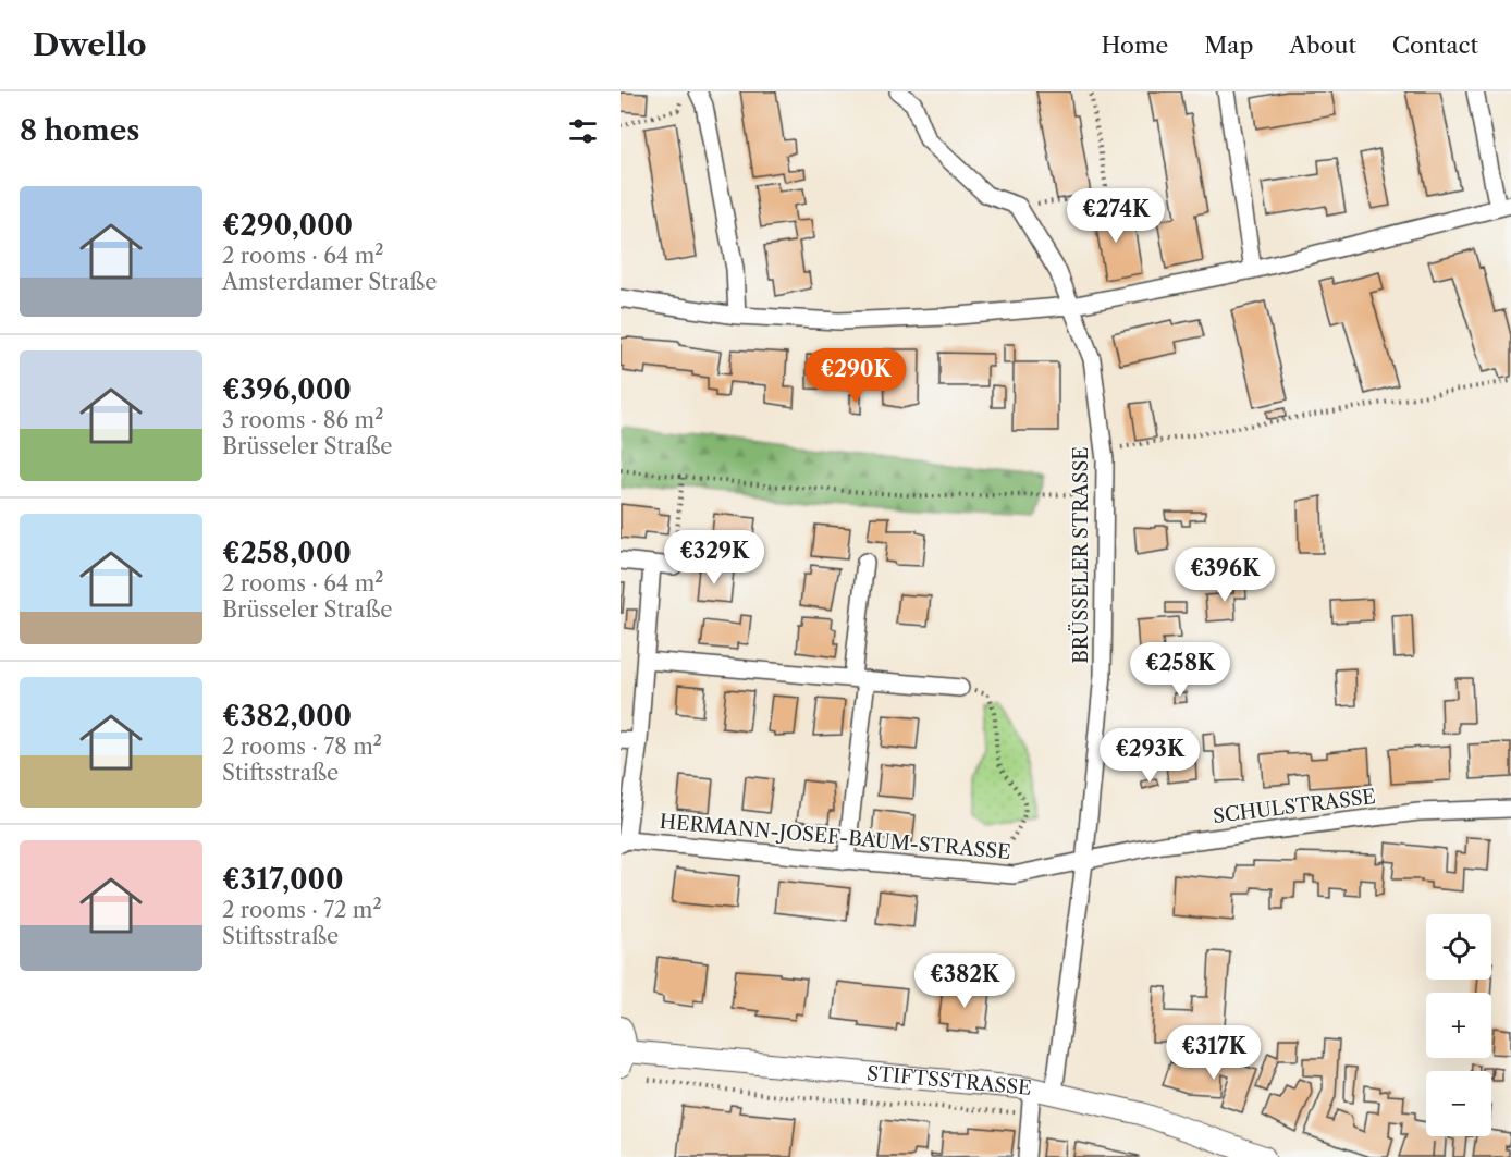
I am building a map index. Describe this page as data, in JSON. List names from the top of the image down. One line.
{"streets":{"street":["BRÜSSELER STRASSE","SCHULSTRASSE","HERMANN-JOSEF-BAUM-STRASSE","STIFTSSTRASSE"]},"crossings":[["BRÜSSELER STRASSE","SCHULSTRASSE"],["BRÜSSELER STRASSE","HERMANN-JOSEF-BAUM-STRASSE"],["BRÜSSELER STRASSE","STIFTSSTRASSE"],["SCHULSTRASSE","HERMANN-JOSEF-BAUM-STRASSE"]],"page":{"header":"Dwello","nav":["Home","Map","About","Contact"],"heading":"8 homes","list":[{"name":"€290,000","note":"2 rooms · 64 m² · Amsterdamer Straße"},{"name":"€396,000","note":"3 rooms · 86 m² · Brüsseler Straße"},{"name":"€258,000","note":"2 rooms · 64 m² · Brüsseler Straße"},{"name":"€382,000","note":"2 rooms · 78 m² · Stiftsstraße"},{"name":"€317,000","note":"2 rooms · 72 m² · Stiftsstraße"}],"price":["€274K","€290K","€329K","€396K","€258K","€293K","€382K","€317K"],"map_buttons":["+","−"]}}
